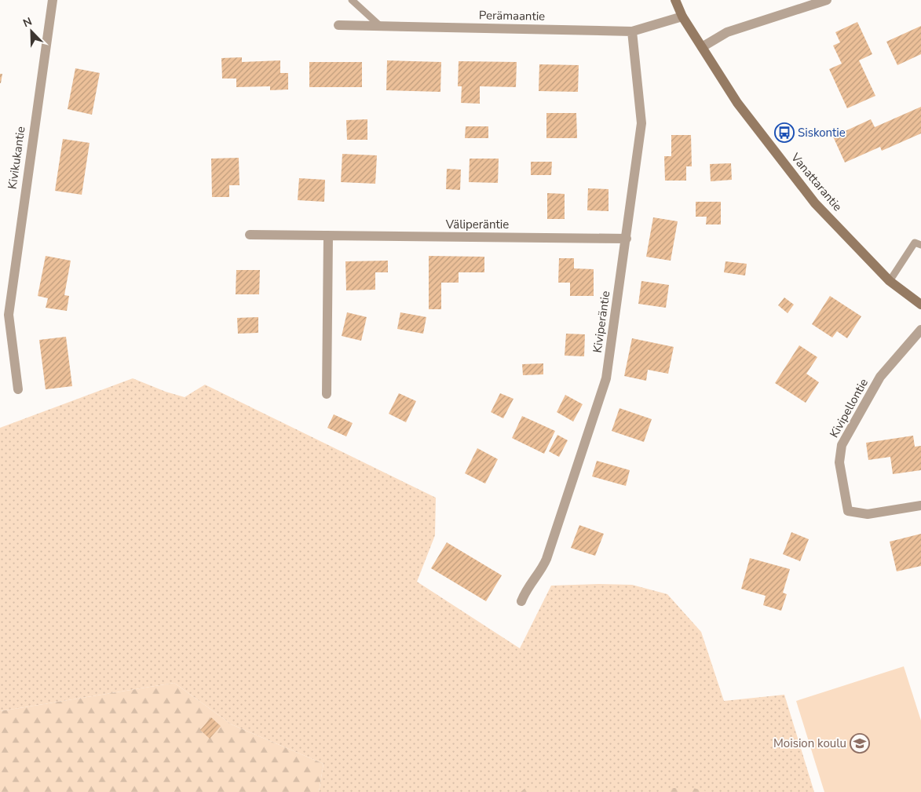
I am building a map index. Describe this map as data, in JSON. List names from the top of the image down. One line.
{"streets":{"street":["Perämaantie","Kivikukantie","Vanattarantie","Väliperäntie","Kiviperäntie","Kivipellontie"]},"crossings":[["Perämaantie","Vanattarantie"],["Perämaantie","Kiviperäntie"],["Väliperäntie","Kiviperäntie"]],"places":{"bus stop":["Siskontie"],"school or university":["Moision koulu"]},"north":"top left"}
